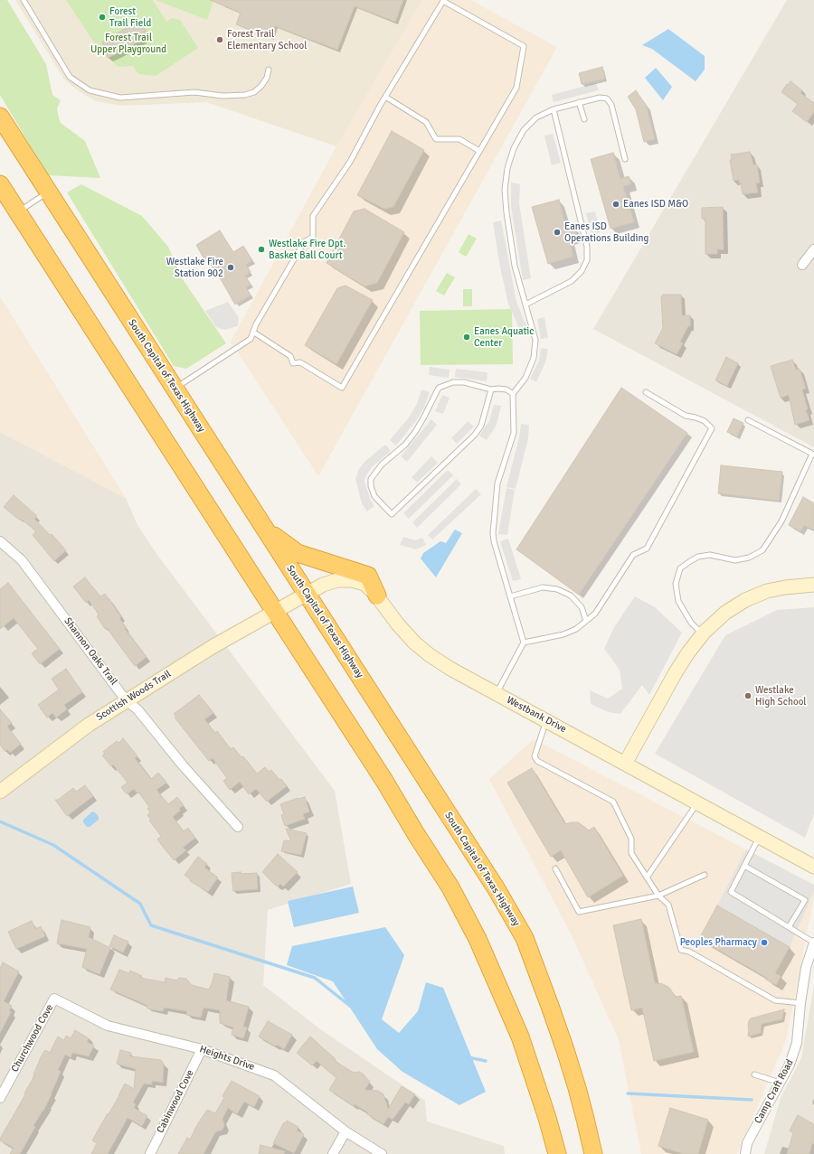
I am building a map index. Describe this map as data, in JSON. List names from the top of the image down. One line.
{"streets":{"highway":["South Capital of Texas Highway"],"street":["Shannon Oaks Trail","Scottish Woods Trail","Westbank Drive","Churchwood Cove","Heights Drive","Camp Craft Road","Cabinwood Cove"]},"crossings":[["South Capital of Texas Highway","Westbank Drive"],["Shannon Oaks Trail","Scottish Woods Trail"],["Scottish Woods Trail","Westbank Drive"],["Churchwood Cove","Heights Drive"],["Heights Drive","Cabinwood Cove"]],"parks":["Forest Trail Upper Playground"],"places":["Forest Trail Field","Forest Trail Elementary School","Eanes ISD M&O","Eanes ISD Operations Building","Westlake Fire Dpt. Basket Ball Court","Westlake Fire Station 902","Eanes Aquatic Center","Westlake High School","Peoples Pharmacy"]}
